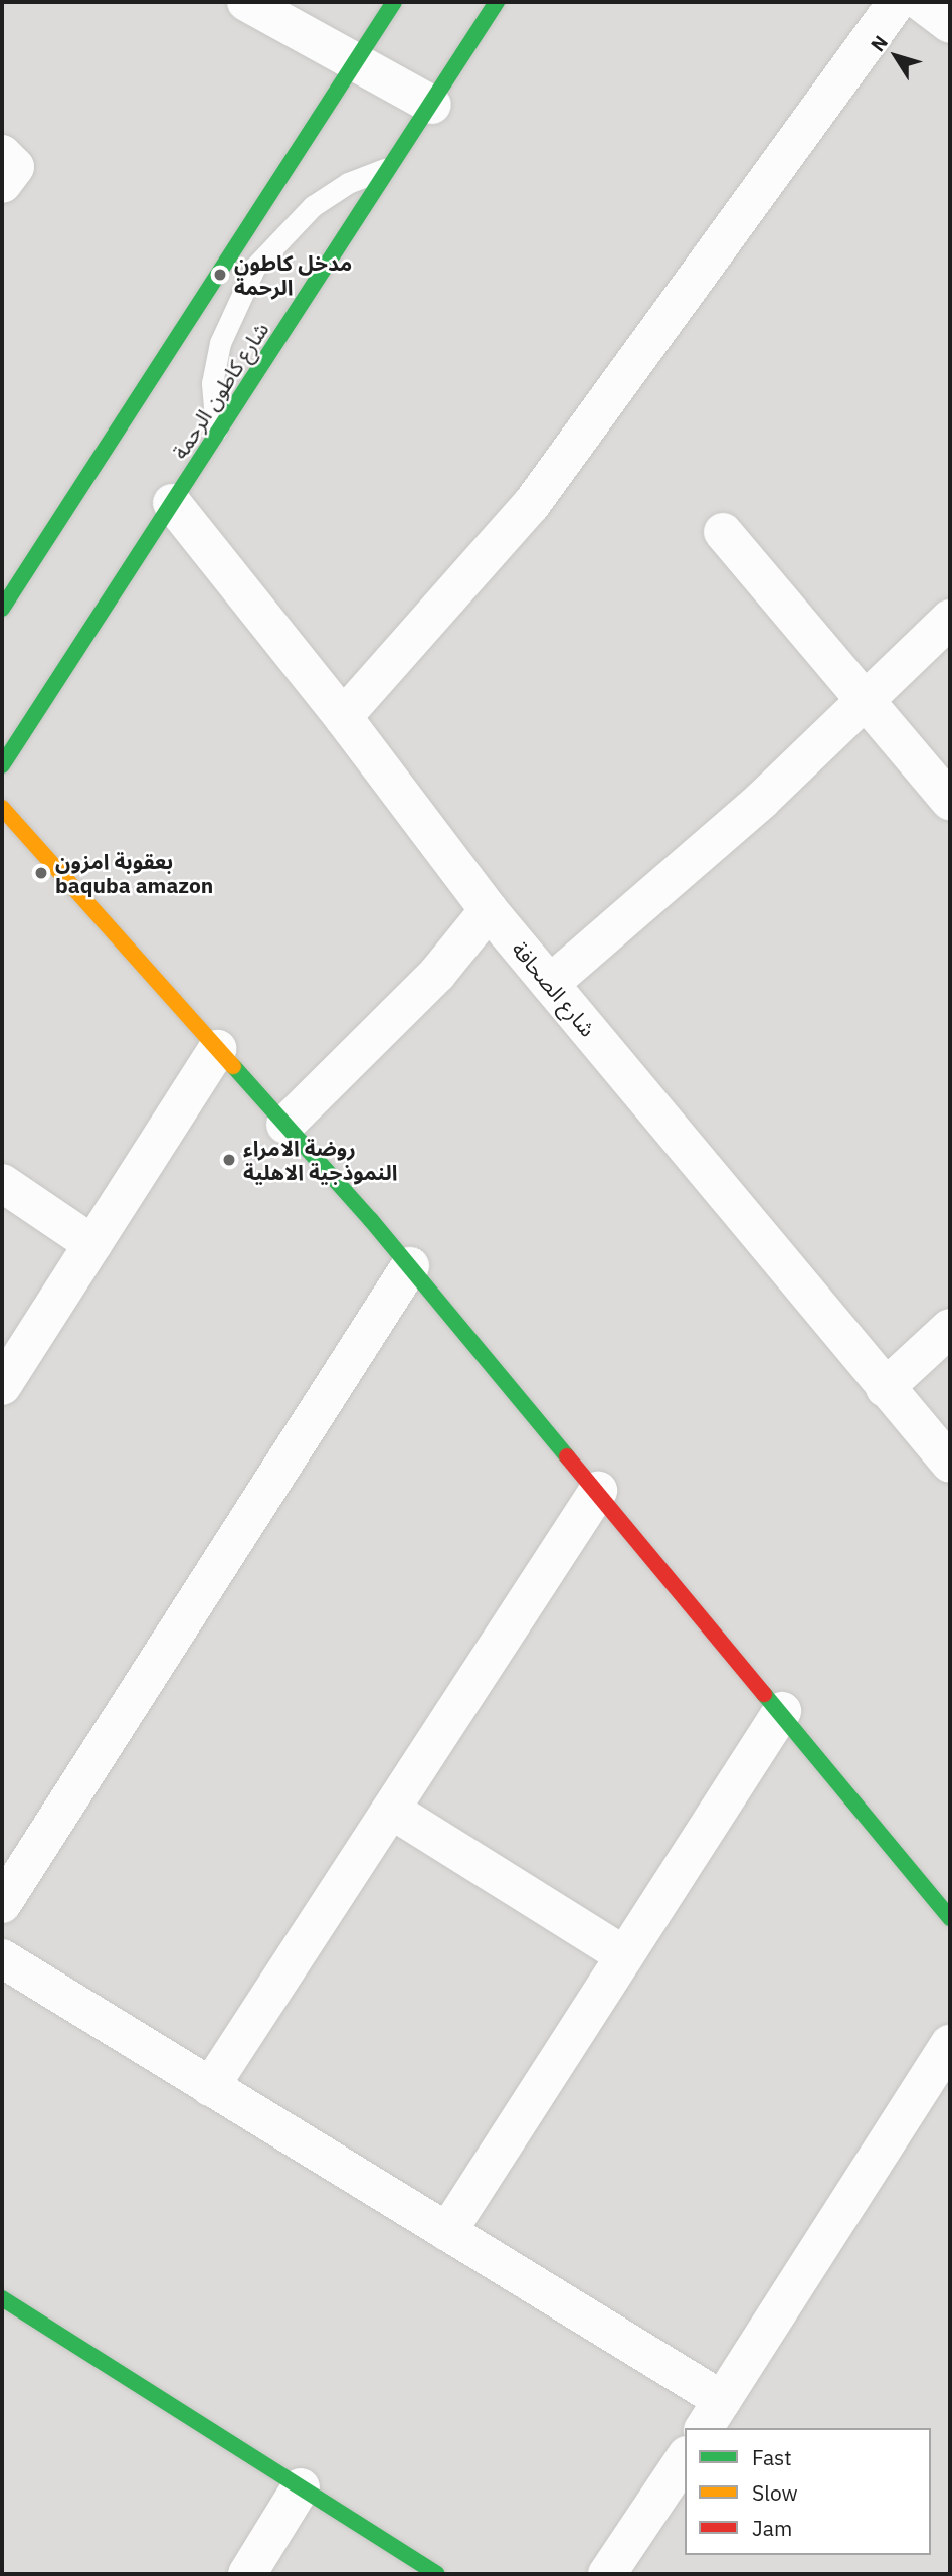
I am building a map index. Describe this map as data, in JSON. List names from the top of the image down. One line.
{"streets":{"street":["شارع كاطون الرحمة","شارع الصحافة"]},"crossings":[["شارع كاطون الرحمة","شارع الصحافة"]],"places":["مدخل كاطون الرحمة","بعقوبة امزون baquba amazon","روضة الامراء النموذجية الاهلية"],"legend":["Fast","Slow","Jam"],"north":"top left"}
